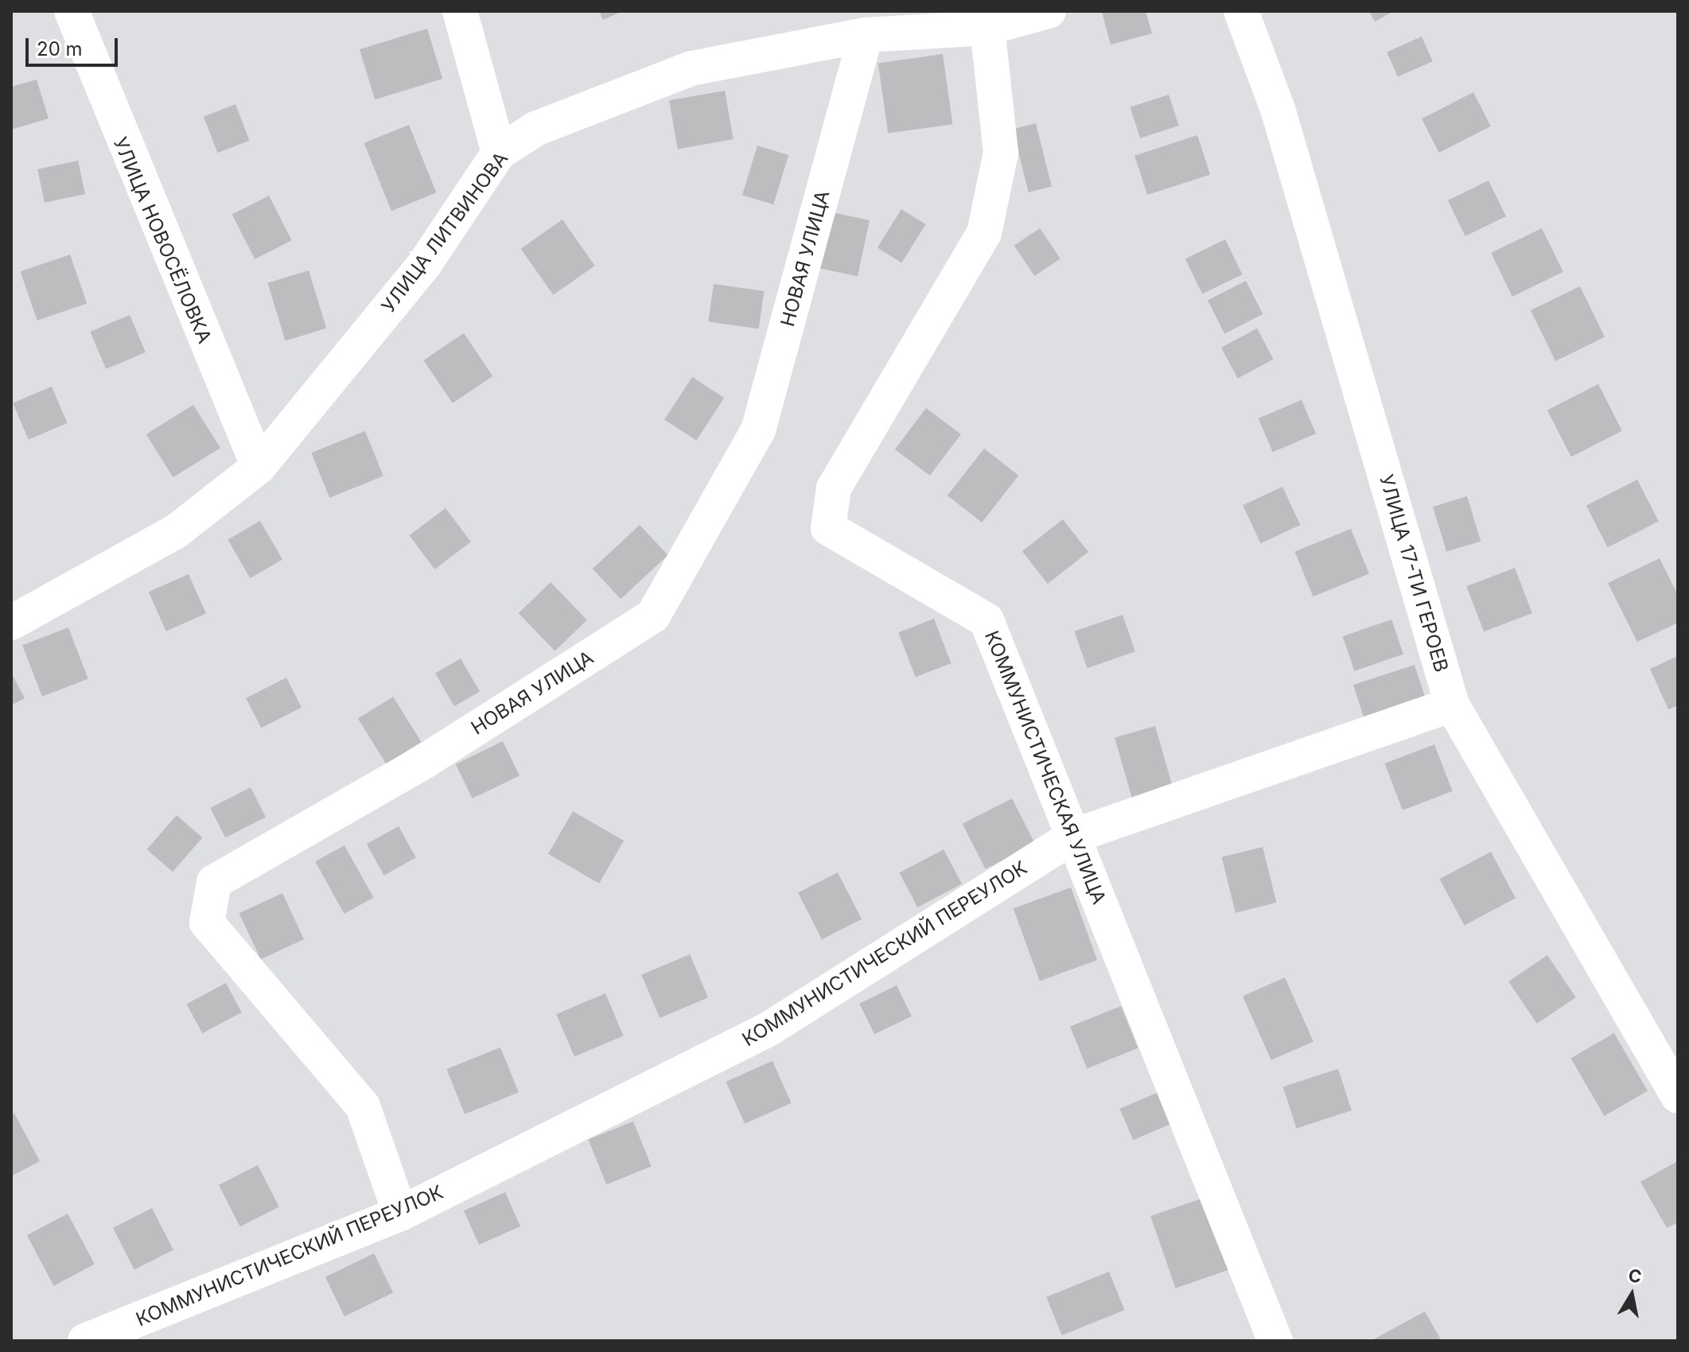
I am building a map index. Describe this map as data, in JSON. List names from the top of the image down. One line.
{"streets":{"street":["УЛИЦА ЛИТВИНОВА","УЛИЦА НОВОСЁЛОВКА","НОВАЯ УЛИЦА","УЛИЦА 17-ТИ ГЕРОЕВ","КОММУНИСТИЧЕСКАЯ УЛИЦА","КОММУНИСТИЧЕСКИЙ ПЕРЕУЛОК"]},"crossings":[["УЛИЦА ЛИТВИНОВА","УЛИЦА НОВОСЁЛОВКА"],["УЛИЦА ЛИТВИНОВА","НОВАЯ УЛИЦА"],["УЛИЦА ЛИТВИНОВА","КОММУНИСТИЧЕСКАЯ УЛИЦА"],["НОВАЯ УЛИЦА","КОММУНИСТИЧЕСКИЙ ПЕРЕУЛОК"],["УЛИЦА 17-ТИ ГЕРОЕВ","КОММУНИСТИЧЕСКИЙ ПЕРЕУЛОК"],["КОММУНИСТИЧЕСКАЯ УЛИЦА","КОММУНИСТИЧЕСКИЙ ПЕРЕУЛОК"]],"scale_bar":"20 m","north":"top"}
